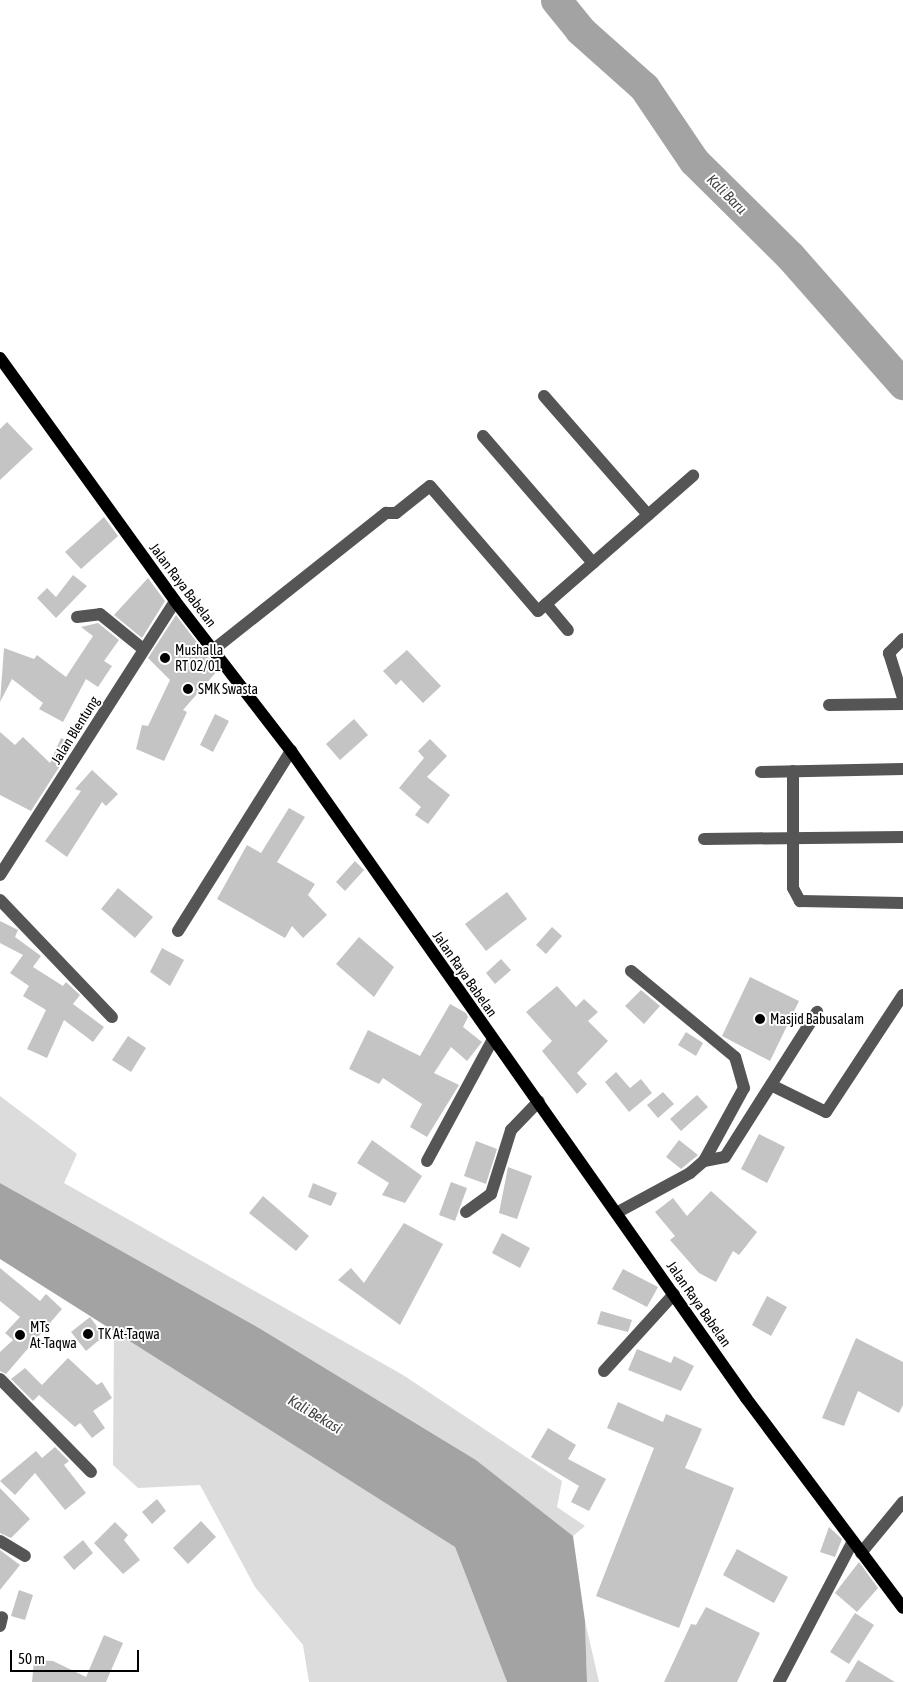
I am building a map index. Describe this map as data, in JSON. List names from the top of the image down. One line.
{"streets":{"main road":["Jalan Raya Babelan"],"street":["Jalan Blentung"]},"crossings":[["Jalan Raya Babelan","Jalan Blentung"]],"water":["Kali Baru","Kali Bekasi"],"places":["Mushalla RT 02/01","SMK Swasta","Masjid Babusalam","TK At-Taqwa","MTs At-Taqwa"],"scale_bar":"50 m"}
